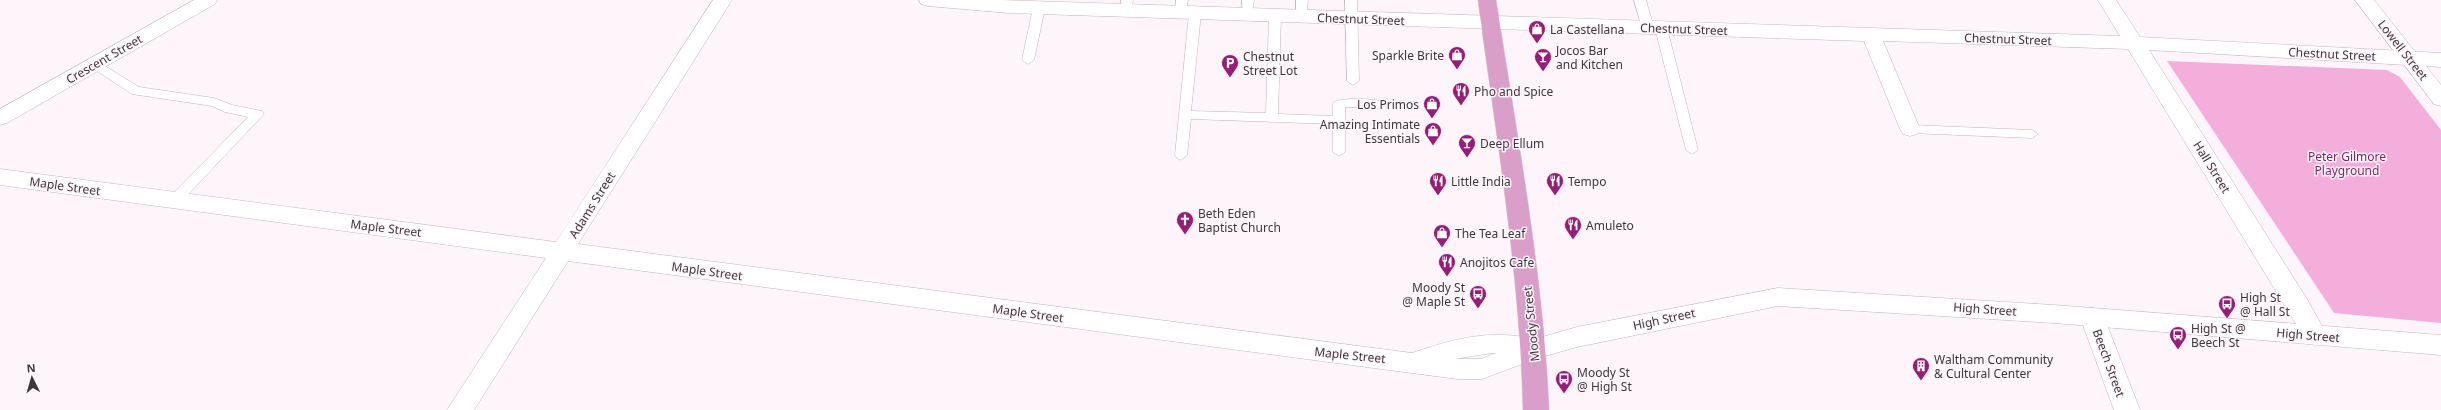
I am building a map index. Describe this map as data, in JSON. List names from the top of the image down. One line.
{"streets":{"main road":["Moody Street"],"street":["Chestnut Street","Lowell Street","Crescent Street","Hall Street","Maple Street","Adams Street","High Street","Beech Street"]},"crossings":[["Chestnut Street","Lowell Street"],["Chestnut Street","Hall Street"],["Chestnut Street","Moody Street"],["Hall Street","High Street"],["Maple Street","Adams Street"],["Maple Street","High Street"],["Maple Street","Moody Street"],["High Street","Moody Street"],["High Street","Beech Street"]],"parks":["Peter Gilmore Playground"],"places":{"shop":["La Castellana","Sparkle Brite","Los Primos","Amazing Intimate Essentials","The Tea Leaf"],"bar":["Jocos Bar and Kitchen","Deep Ellum"],"parking":["Chestnut Street Lot"],"restaurant":["Pho and Spice","Little India","Tempo","Amuleto","Anojitos Cafe"],"church":["Beth Eden Baptist Church"],"bus stop":["Moody St @ Maple St","High St @ Hall St","High St @ Beech St","Moody St @ High St"],"building":["Waltham Community & Cultural Center"]},"north":"top"}
